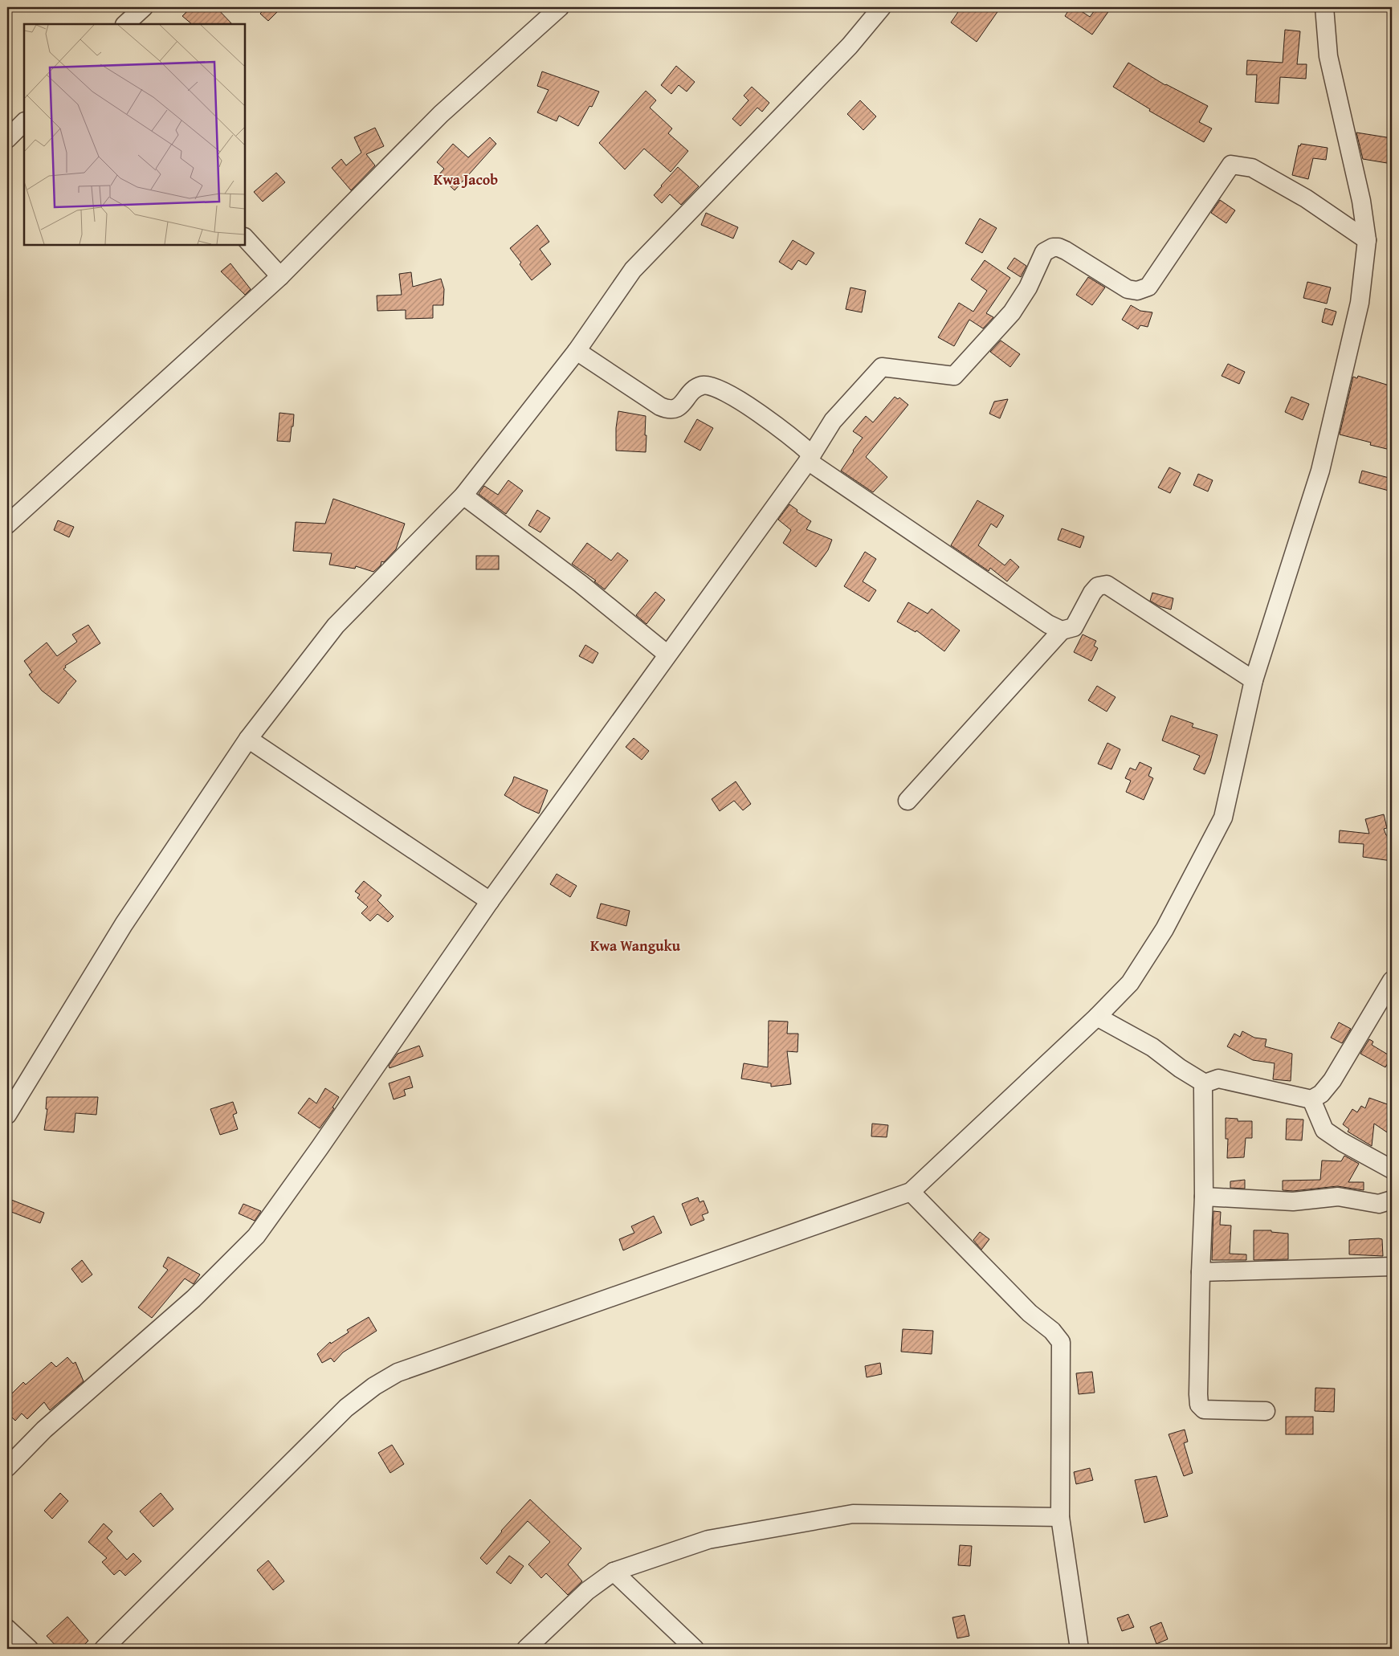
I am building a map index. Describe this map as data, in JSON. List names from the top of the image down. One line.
{"districts":["Kwa Jacob","Kwa Wanguku"]}
